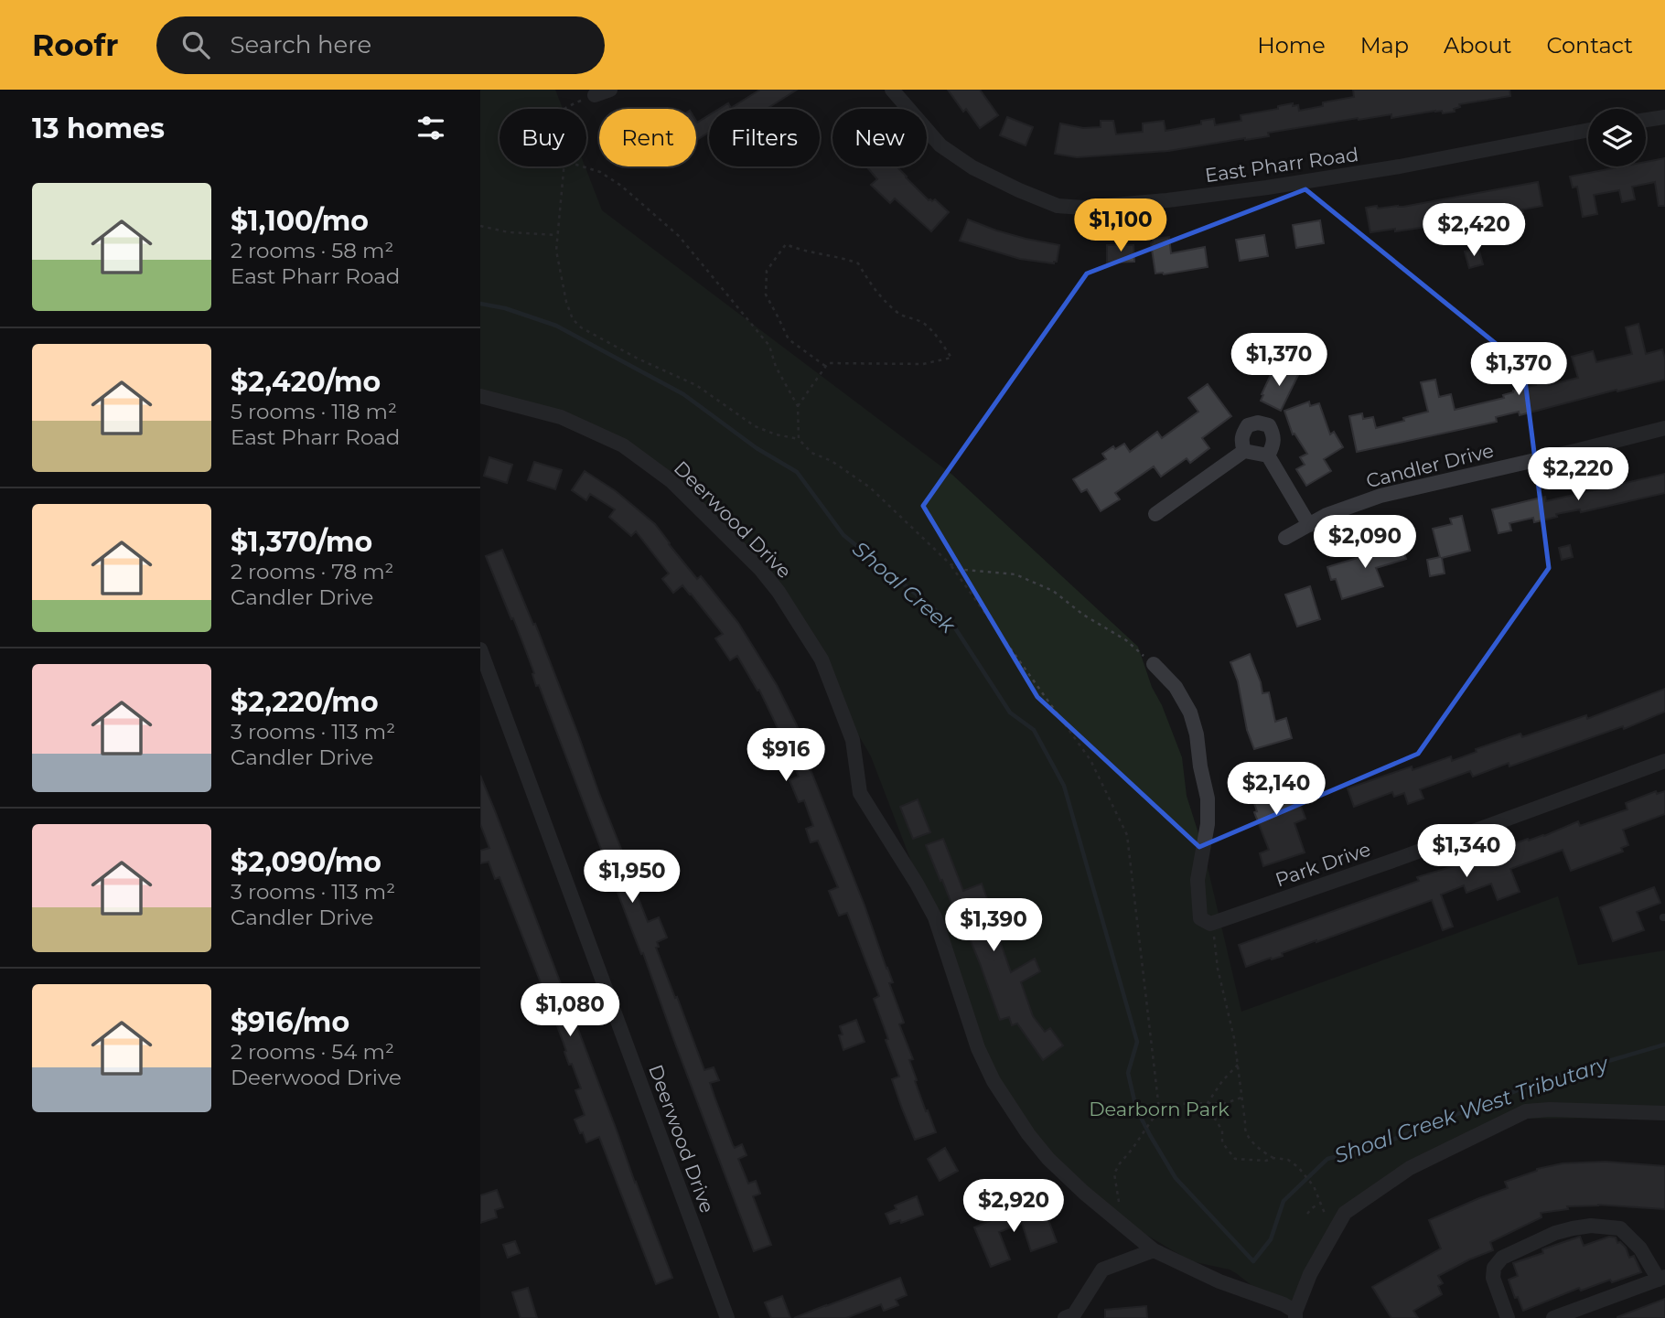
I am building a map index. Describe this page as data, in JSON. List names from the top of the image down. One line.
{"streets":{"street":["East Pharr Road","Candler Drive","Deerwood Drive","Park Drive"]},"water":["Shoal Creek","Shoal Creek West Tributary"],"parks":["Dearborn Park"],"page":{"header":"Roofr","search":"Search here","nav":["Home","Map","About","Contact"],"heading":"13 homes","chip":["Buy","Rent","Filters","New"],"list":[{"name":"$1,100/mo","note":"2 rooms · 58 m² · East Pharr Road"},{"name":"$2,420/mo","note":"5 rooms · 118 m² · East Pharr Road"},{"name":"$1,370/mo","note":"2 rooms · 78 m² · Candler Drive"},{"name":"$2,220/mo","note":"3 rooms · 113 m² · Candler Drive"},{"name":"$2,090/mo","note":"3 rooms · 113 m² · Candler Drive"},{"name":"$916/mo","note":"2 rooms · 54 m² · Deerwood Drive"}],"price":["$1,100","$2,420","$1,370","$1,370","$2,220","$2,090","$916","$2,140","$1,340","$1,950","$1,390","$1,080","$2,920"]}}
